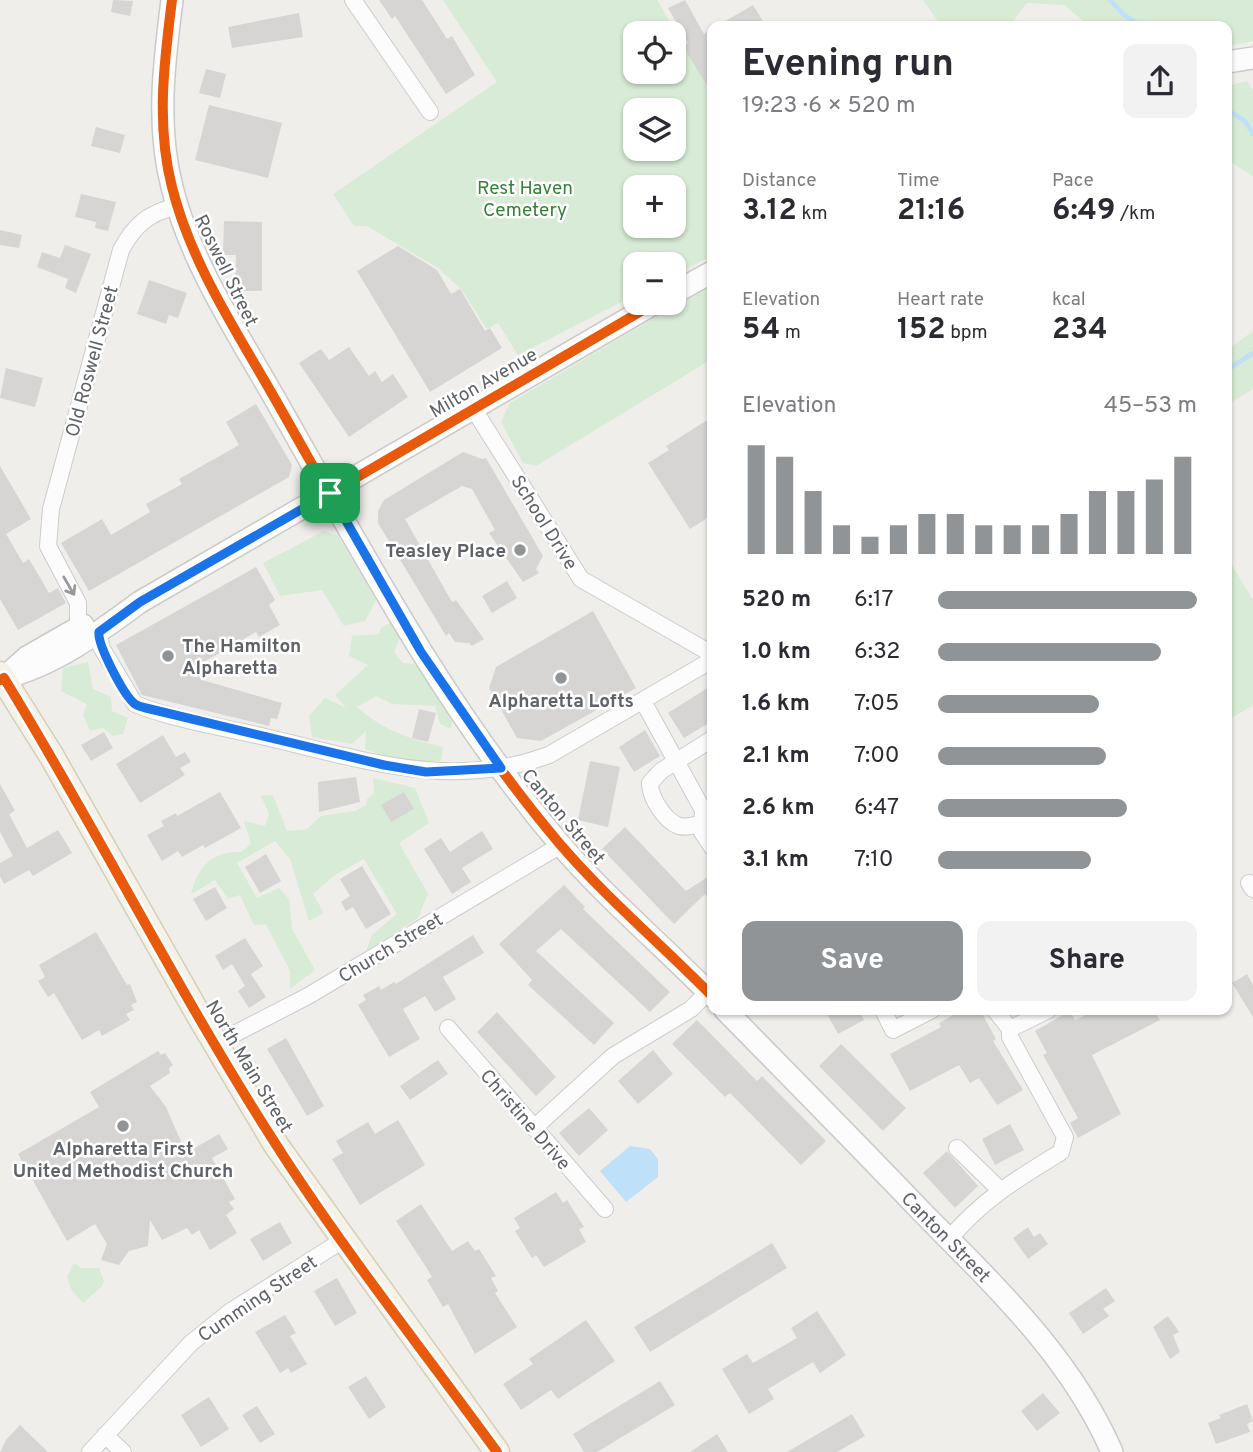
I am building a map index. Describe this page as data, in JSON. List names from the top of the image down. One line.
{"streets":{"main road":["North Main Street"],"street":["Roswell Street","Old Roswell Street","Milton Avenue","School Drive","Canton Street","Church Street","Christine Drive","Cumming Street"]},"crossings":[["Roswell Street","Old Roswell Street"],["Roswell Street","Milton Avenue"],["Roswell Street","Canton Street"],["Old Roswell Street","Milton Avenue"],["Milton Avenue","School Drive"],["Milton Avenue","Canton Street"],["Milton Avenue","North Main Street"],["Canton Street","Church Street"],["Church Street","North Main Street"],["North Main Street","Cumming Street"]],"one_way":["Old Roswell Street"],"parks":["Rest Haven Cemetery"],"places":["Teasley Place","The Hamilton Alpharetta","Alpharetta Lofts","Alpharetta First United Methodist Church"],"page":{"map_buttons":["+","−"],"heading":["Evening run","19:23 · 6 × 520 m"],"stats":[["Distance","3.12 km"],["Time","21:16"],["Pace","6:49 /km"],["Elevation","54 m"],["Heart rate","152 bpm"],["kcal","234"]],"chart":["Elevation","45–53 m"],"list":[{"name":"520 m","note":"6:17"},{"name":"1.0 km","note":"6:32"},{"name":"1.6 km","note":"7:05"},{"name":"2.1 km","note":"7:00"},{"name":"2.6 km","note":"6:47"},{"name":"3.1 km","note":"7:10"}],"buttons":["Save","Share"]}}
